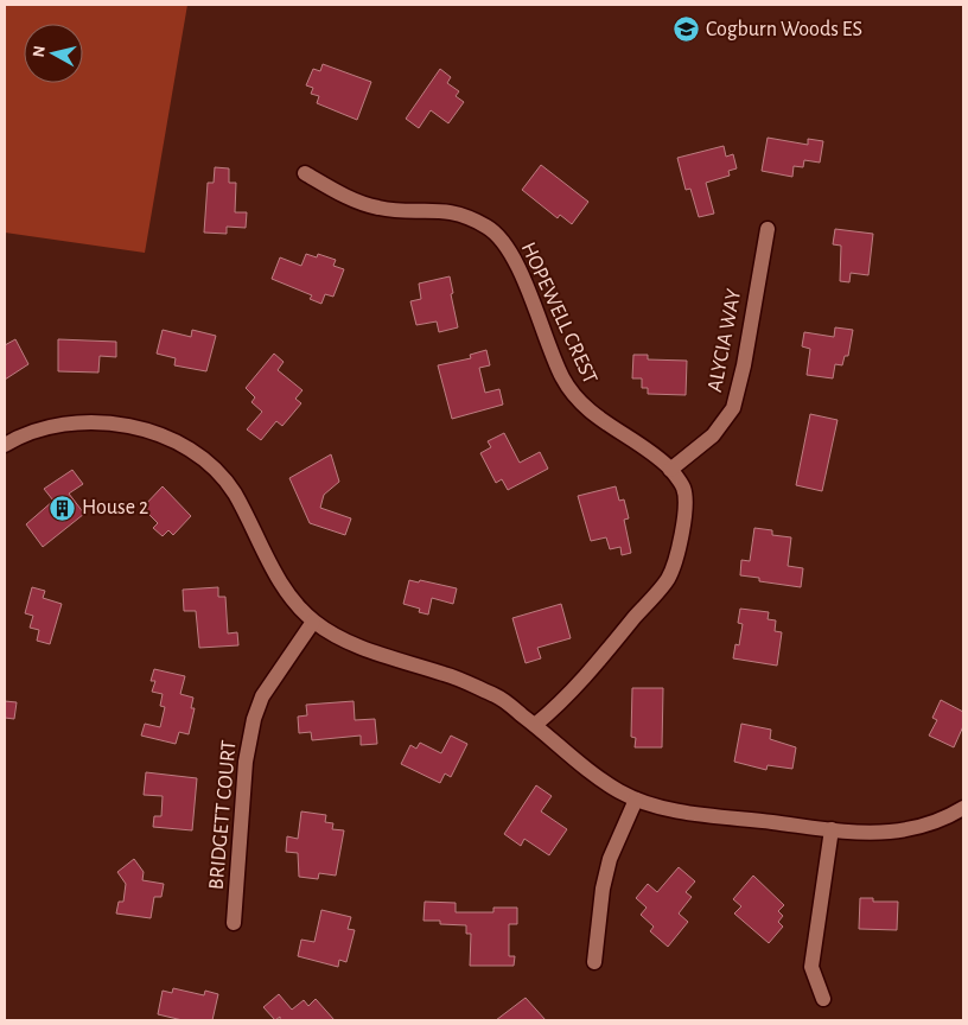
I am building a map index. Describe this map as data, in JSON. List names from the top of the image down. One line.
{"streets":{"street":["HOPEWELL CREST","ALYCIA WAY","BRIDGETT COURT"]},"crossings":[["HOPEWELL CREST","ALYCIA WAY"]],"places":{"school or university":["Cogburn Woods ES"],"building":["House 2"]},"north":"left"}
